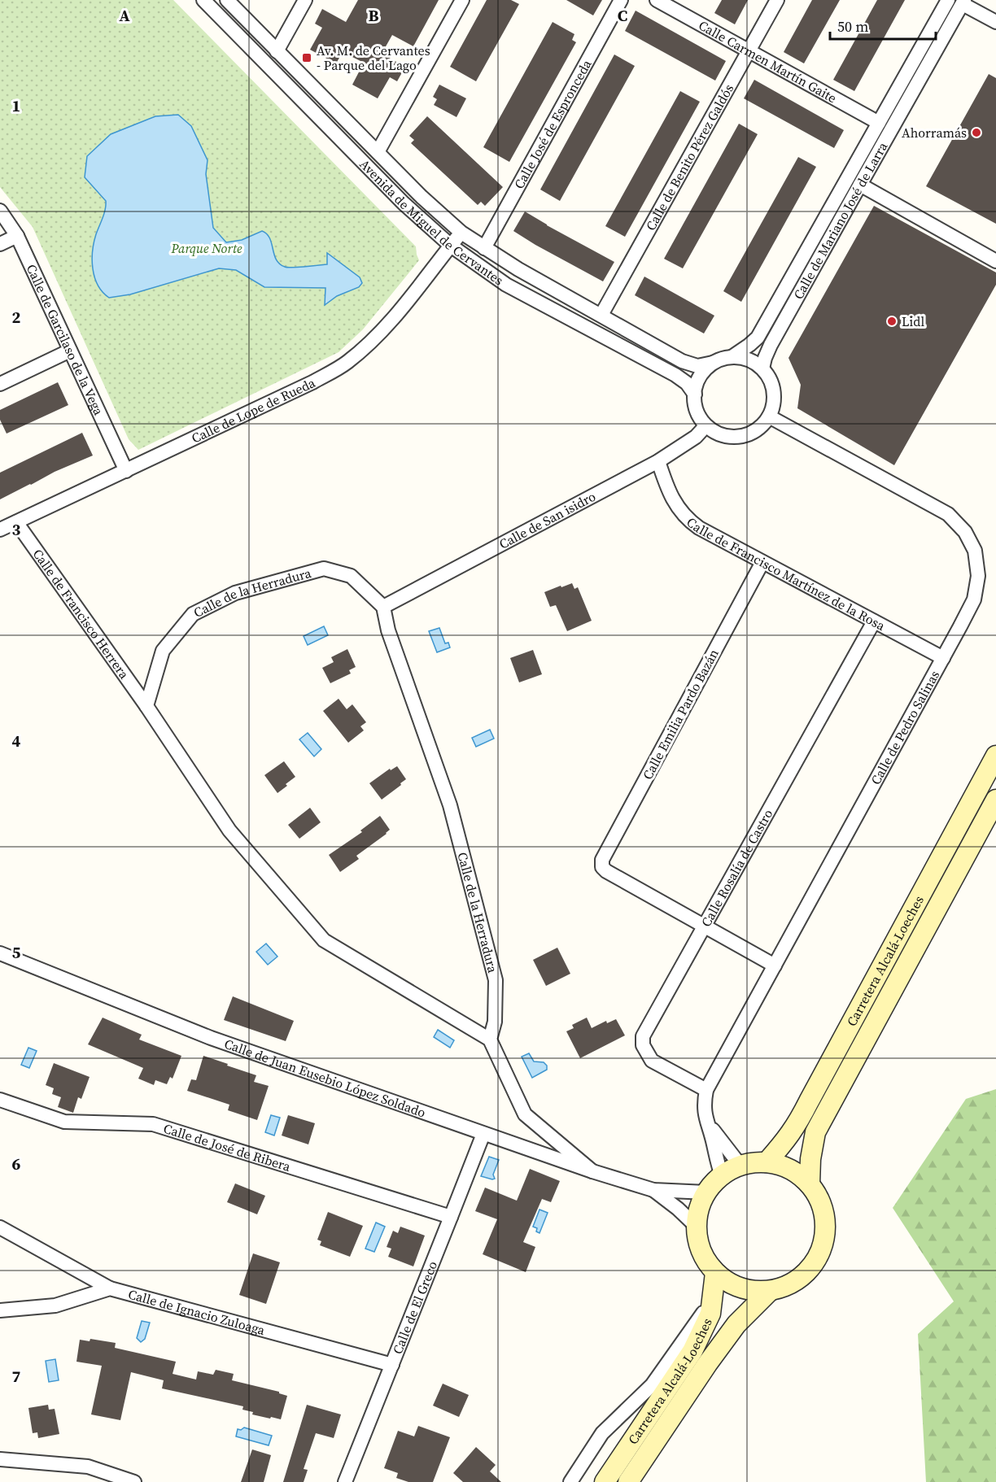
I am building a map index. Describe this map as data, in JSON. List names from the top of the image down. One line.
{"streets":{"main road":["Carretera Alcalá-Loeches"],"street":["Calle Carmen Martín Gaite","Calle José de Espronceda","Calle de Benito Pérez Galdós","Avenida de Miguel de Cervantes","Calle de Mariano José de Larra","Calle de Garcilaso de la Vega","Calle de Lope de Rueda","Calle de San isidro","Calle de Francisco Martínez de la Rosa","Calle de la Herradura","Calle de Francisco Herrera","Calle Emilia Pardo Bazán","Calle de Pedro Salinas","Calle Rosalía de Castro","Calle de Juan Eusebio López Soldado","Calle de José de Ribera","Calle de El Greco","Calle de Ignacio Zuloaga"]},"crossings":[["Calle Carmen Martín Gaite","Calle de Benito Pérez Galdós"],["Calle Carmen Martín Gaite","Calle de Mariano José de Larra"],["Calle José de Espronceda","Avenida de Miguel de Cervantes"],["Calle de Benito Pérez Galdós","Avenida de Miguel de Cervantes"],["Avenida de Miguel de Cervantes","Calle de Mariano José de Larra"],["Avenida de Miguel de Cervantes","Calle de Lope de Rueda"],["Avenida de Miguel de Cervantes","Calle de San isidro"],["Avenida de Miguel de Cervantes","Calle de Pedro Salinas"],["Calle de Mariano José de Larra","Calle de San isidro"],["Calle de Mariano José de Larra","Calle de Pedro Salinas"],["Calle de Garcilaso de la Vega","Calle de Lope de Rueda"],["Calle de Lope de Rueda","Calle de Francisco Herrera"],["Calle de San isidro","Calle de Francisco Martínez de la Rosa"],["Calle de San isidro","Calle de la Herradura"],["Calle de San isidro","Calle de Pedro Salinas"],["Calle de Francisco Martínez de la Rosa","Calle Emilia Pardo Bazán"],["Calle de Francisco Martínez de la Rosa","Calle de Pedro Salinas"],["Calle de Francisco Martínez de la Rosa","Calle Rosalía de Castro"],["Calle de la Herradura","Calle de Francisco Herrera"],["Calle Emilia Pardo Bazán","Calle Rosalía de Castro"],["Calle de Pedro Salinas","Calle Rosalía de Castro"],["Calle de Pedro Salinas","Carretera Alcalá-Loeches"],["Calle de Pedro Salinas","Calle de Juan Eusebio López Soldado"],["Carretera Alcalá-Loeches","Calle de Juan Eusebio López Soldado"],["Calle de Juan Eusebio López Soldado","Calle de El Greco"],["Calle de José de Ribera","Calle de El Greco"],["Calle de El Greco","Calle de Ignacio Zuloaga"]],"parks":["Parque Norte"],"places":{"transit":["Av. M. de Cervantes - Parque del Lago"],"other":["Ahorramás","Lidl"]},"scale_bar":"50 m","grid":{"columns":["A","B","C"],"rows":["1","2","3","4","5","6","7"]}}
